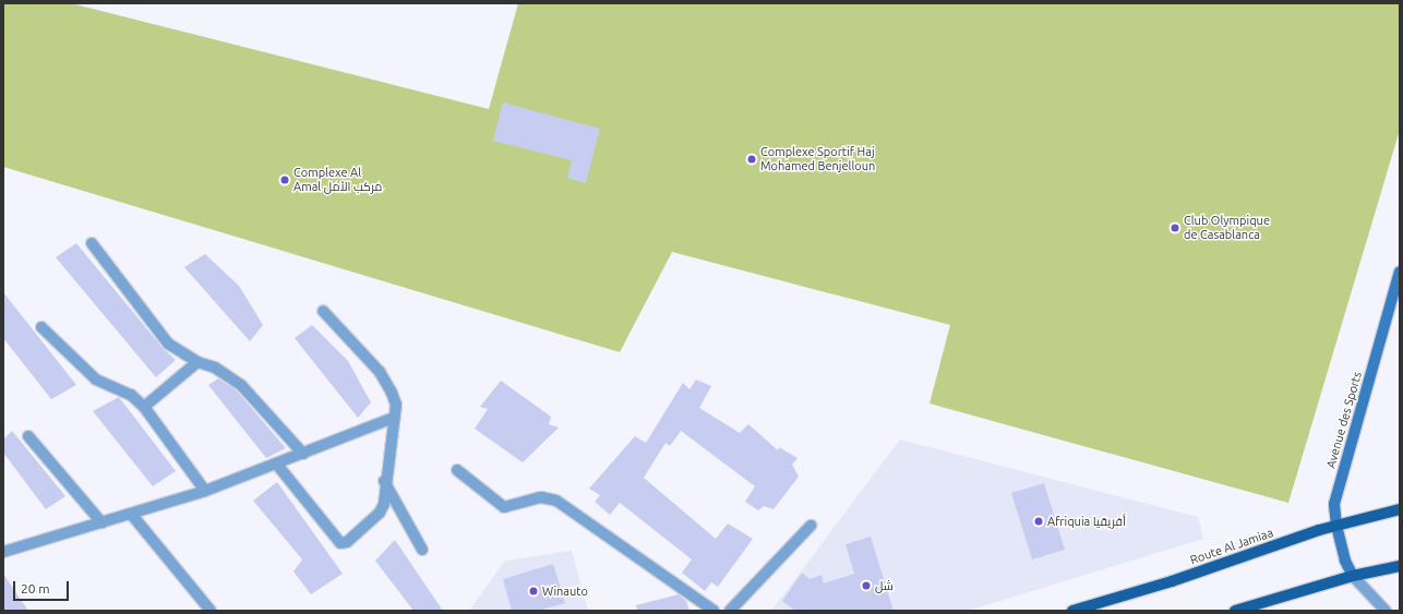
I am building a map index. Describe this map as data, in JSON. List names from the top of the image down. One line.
{"streets":{"main road":["Route Al Jamiaa"],"street":["Avenue des Sports"]},"crossings":[["Avenue des Sports","Route Al Jamiaa"]],"places":["Complexe Sportif Haj Mohamed Benjelloun","Complexe Al Amal مركب الأمل","Club Olympique de Casablanca","Afriquia أفريقيا","شل","Winauto"],"scale_bar":"20 m"}
